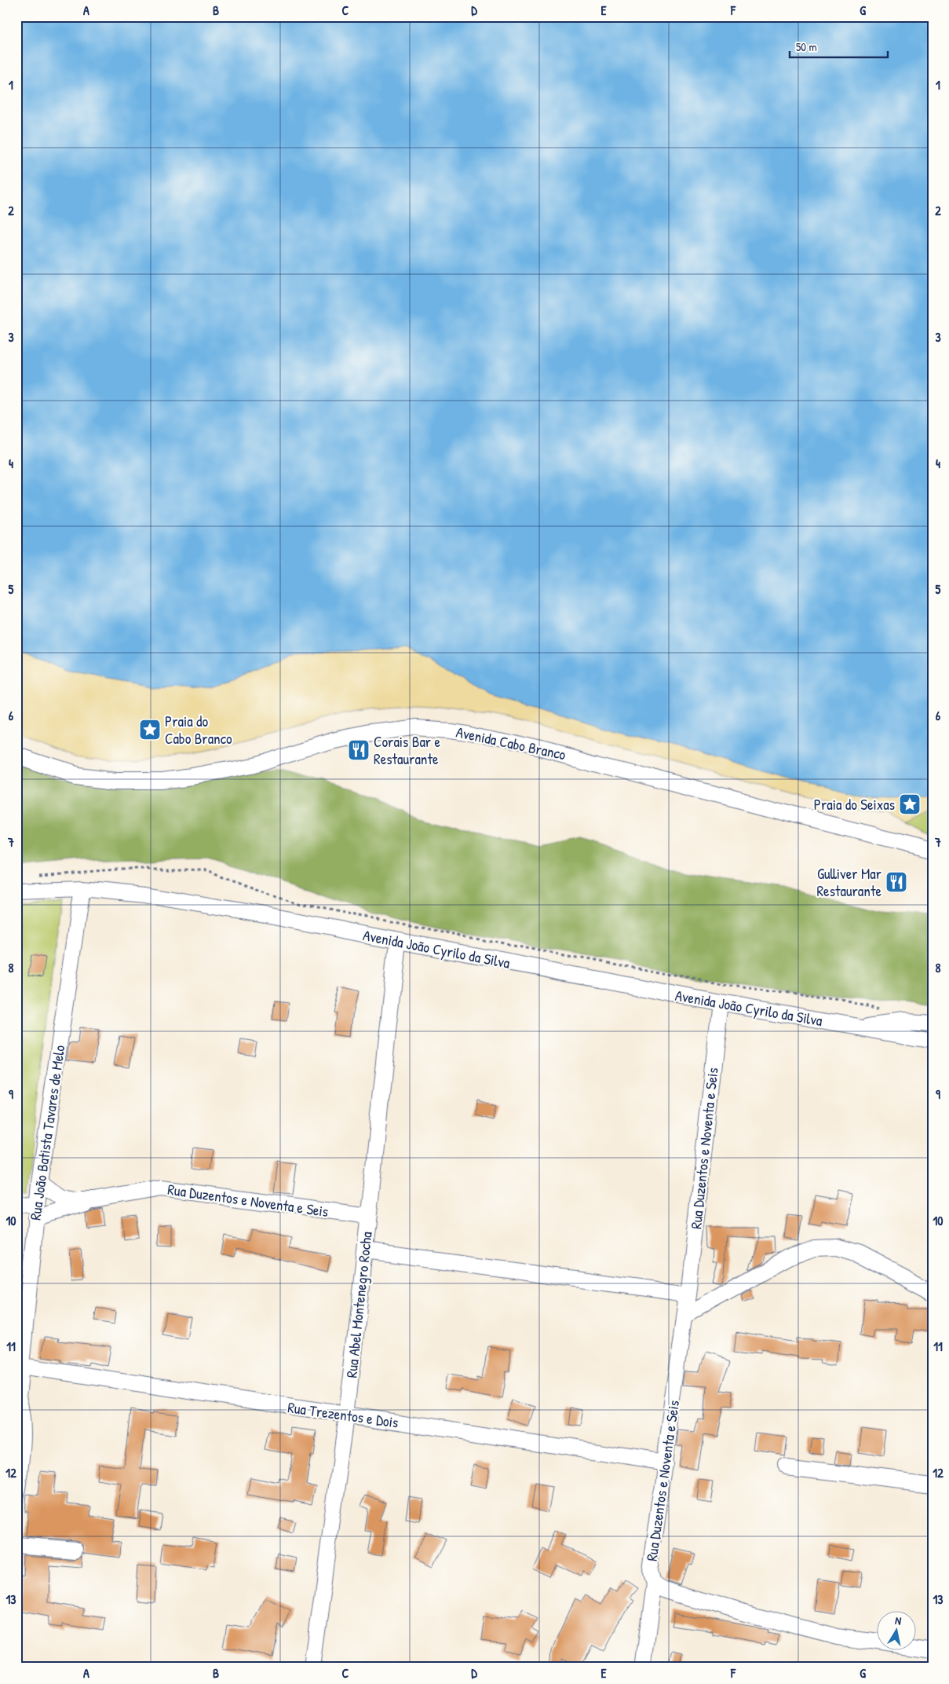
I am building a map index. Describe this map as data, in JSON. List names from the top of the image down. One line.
{"streets":{"street":["Avenida Cabo Branco","Avenida João Cyrilo da Silva","Rua João Batista Tavares de Melo","Rua Duzentos e Noventa e Seis","Rua Abel Montenegro Rocha","Rua Trezentos e Dois"]},"crossings":[["Avenida João Cyrilo da Silva","Rua João Batista Tavares de Melo"],["Avenida João Cyrilo da Silva","Rua Duzentos e Noventa e Seis"],["Avenida João Cyrilo da Silva","Rua Abel Montenegro Rocha"],["Rua João Batista Tavares de Melo","Rua Duzentos e Noventa e Seis"],["Rua João Batista Tavares de Melo","Rua Trezentos e Dois"],["Rua Duzentos e Noventa e Seis","Rua Abel Montenegro Rocha"],["Rua Duzentos e Noventa e Seis","Rua Trezentos e Dois"],["Rua Abel Montenegro Rocha","Rua Trezentos e Dois"]],"places":{"place":["Praia do Cabo Branco","Praia do Seixas"],"restaurant":["Corais Bar e Restaurante","Gulliver Mar Restaurante"]},"scale_bar":"50 m","north":"top","grid":{"columns":["A","B","C","D","E","F","G"],"rows":["1","2","3","4","5","6","7","8","9","10","11","12","13"]}}
